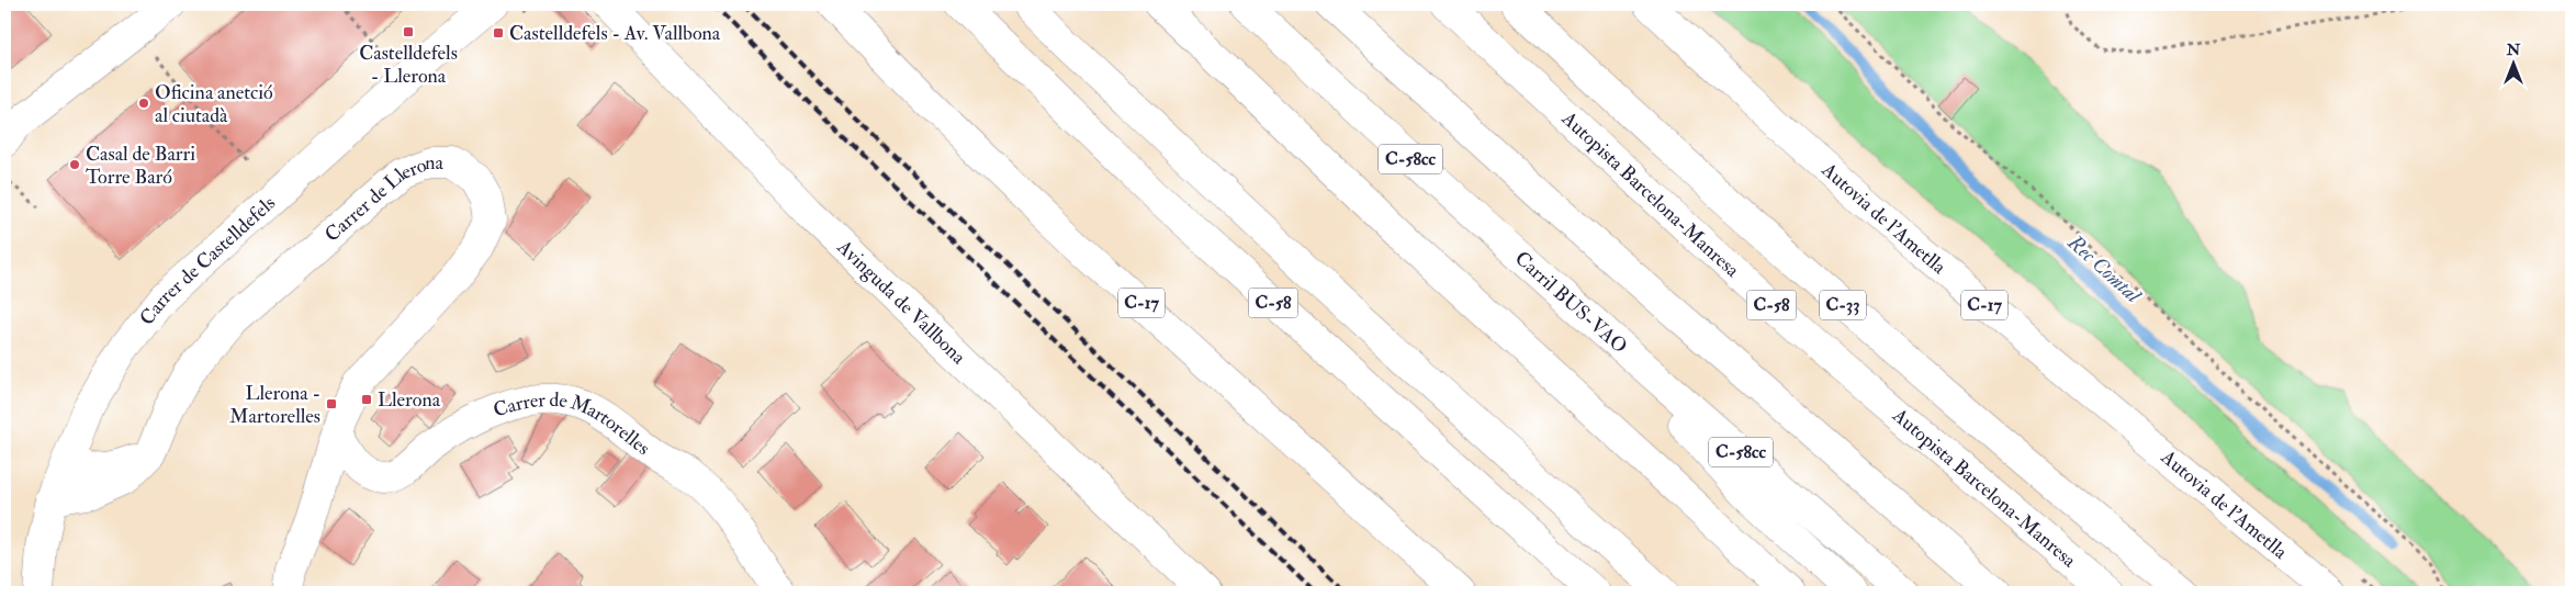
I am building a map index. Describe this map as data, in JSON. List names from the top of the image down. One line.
{"streets":{"main road":["C-58cc","Autopista Barcelona-Manresa","Carrer de Llerona","Autovia de l'Ametlla","Carrer de Castelldefels","Avinguda de Vallbona","C-17","C-58","Carril BUS-VAO","C-33","Carrer de Martorelles"]},"crossings":[["Carrer de Llerona","Carrer de Castelldefels"],["Carrer de Llerona","Carrer de Martorelles"]],"water":["Rec Comtal"],"places":{"transit":["Castelldefels - Llerona","Castelldefels - Av. Vallbona","Llerona","Llerona - Martorelles"],"other":["Oficina anetció al ciutadà","Casal de Barri Torre Baró"]},"north":"top"}
